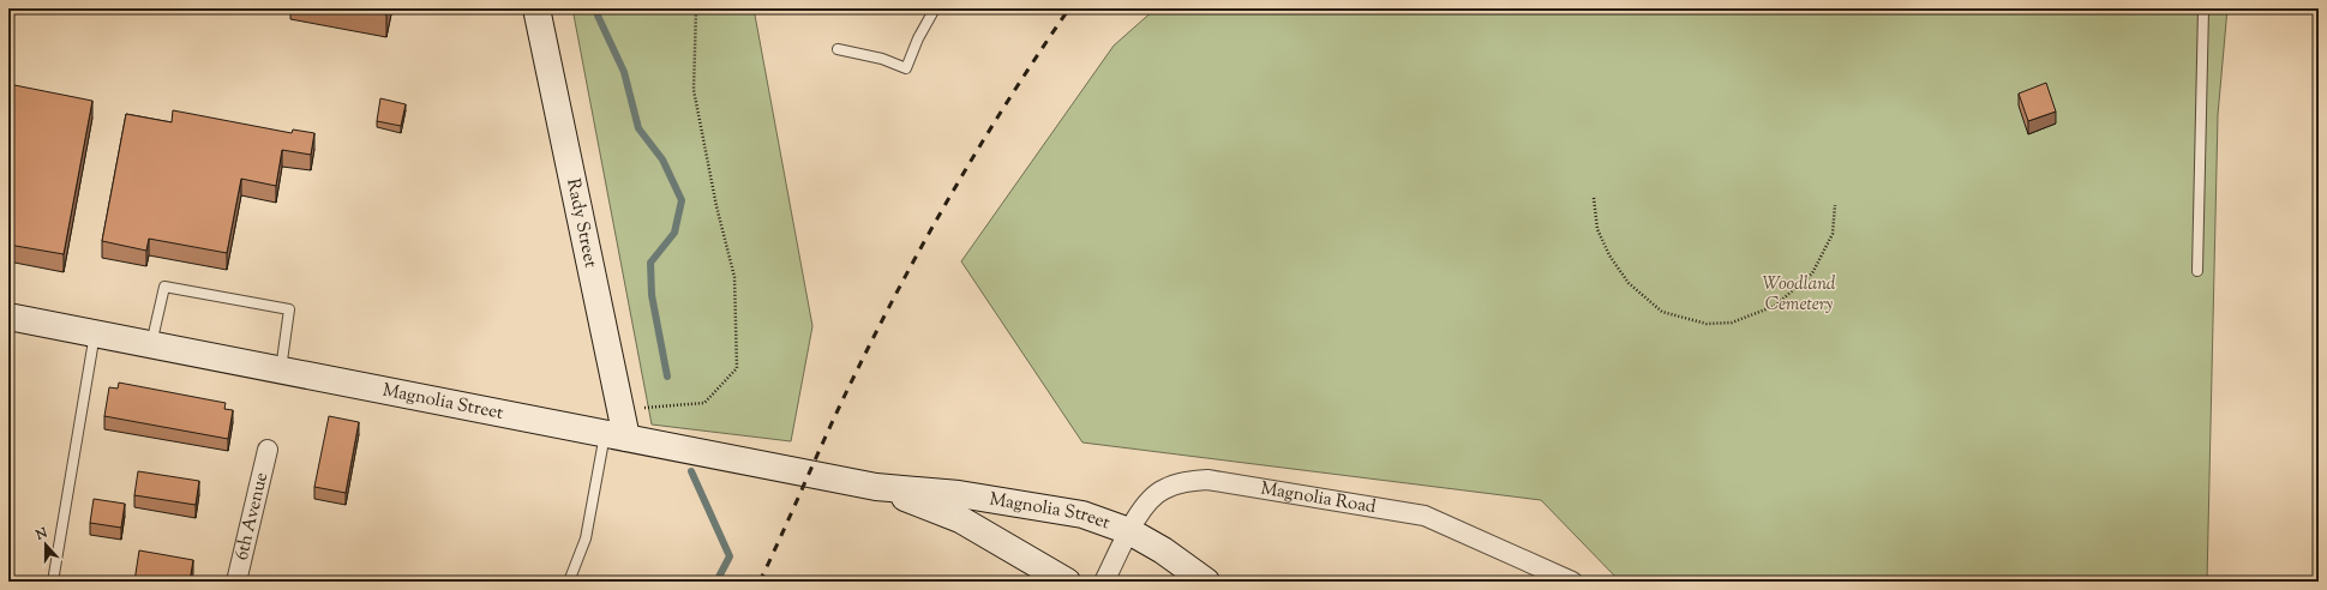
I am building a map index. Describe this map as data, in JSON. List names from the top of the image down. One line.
{"streets":{"main road":["Rady Street","Magnolia Street"],"street":["Magnolia Road","6th Avenue"]},"crossings":[["Rady Street","Magnolia Street"],["Magnolia Street","Magnolia Road"]],"parks":["Woodland Cemetery"],"north":"top"}
